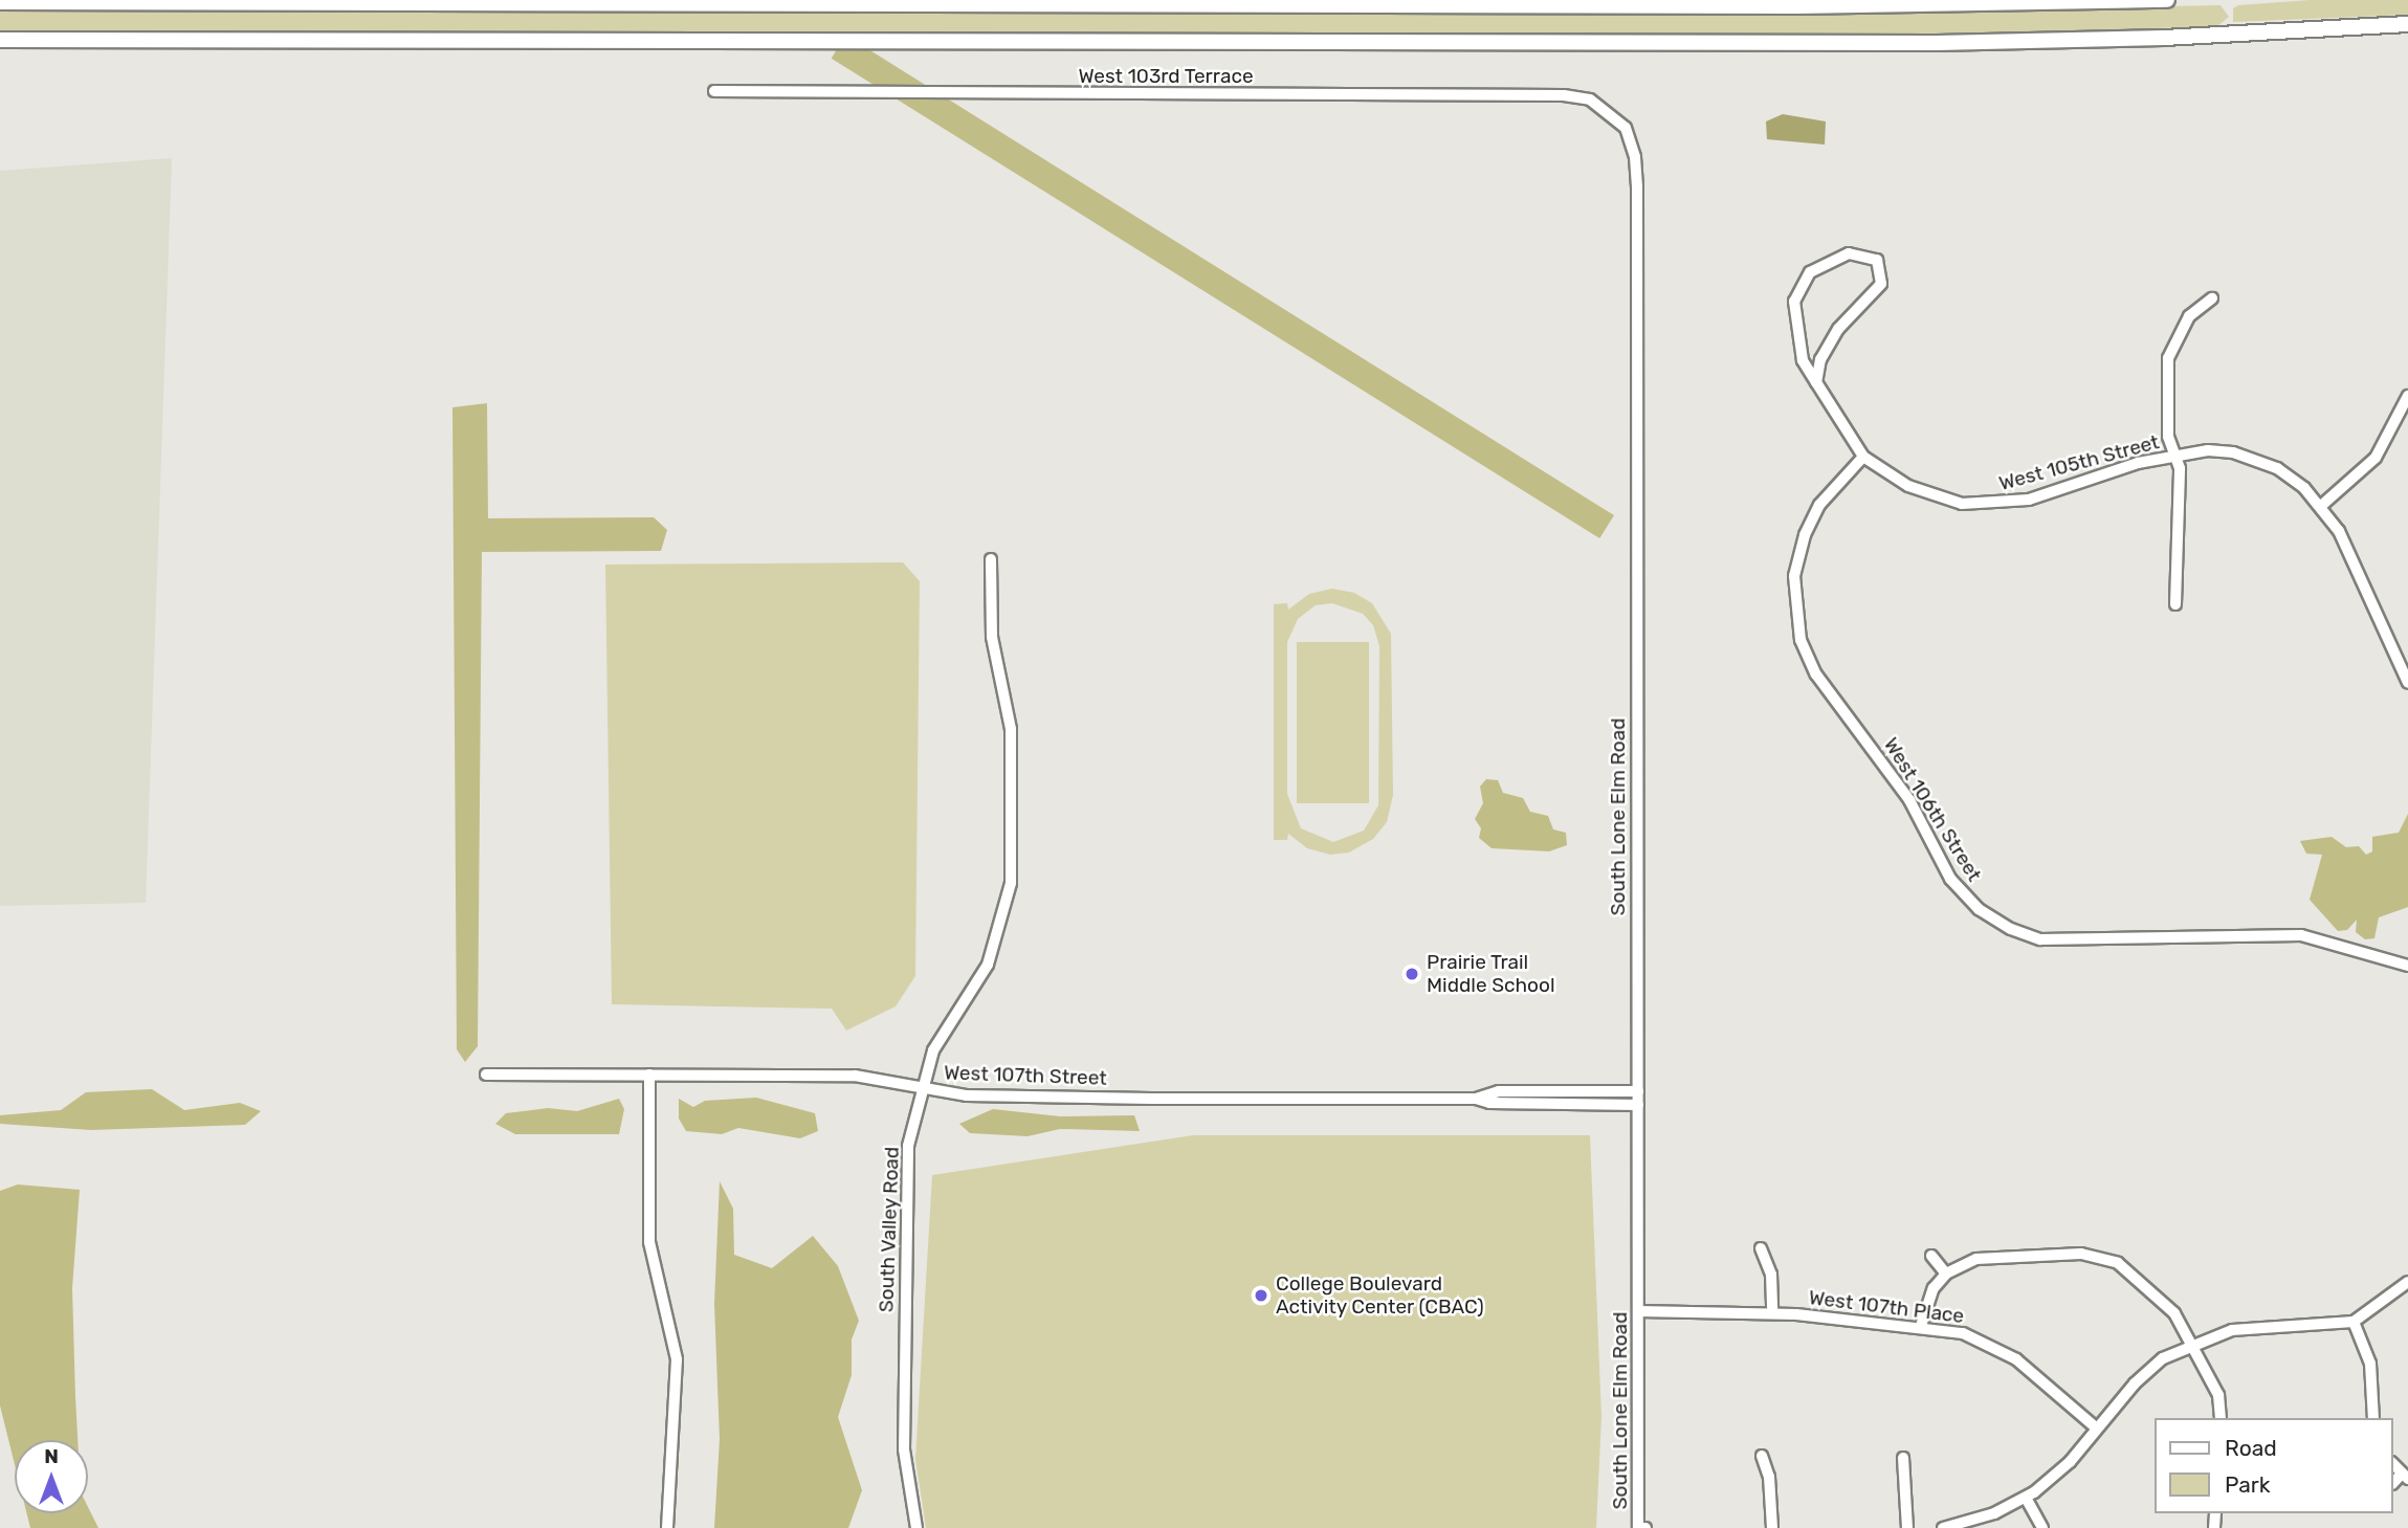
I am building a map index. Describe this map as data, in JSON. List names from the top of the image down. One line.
{"streets":{"street":["West 103rd Terrace","West 105th Street","West 106th Street","South Lone Elm Road","West 107th Street","South Valley Road","West 107th Place"]},"crossings":[["West 103rd Terrace","South Lone Elm Road"],["West 105th Street","West 106th Street"],["South Lone Elm Road","West 107th Street"],["South Lone Elm Road","West 107th Place"],["West 107th Street","South Valley Road"]],"places":["Prairie Trail Middle School","College Boulevard Activity Center (CBAC)"],"legend":["Road","Park"],"north":"top"}
